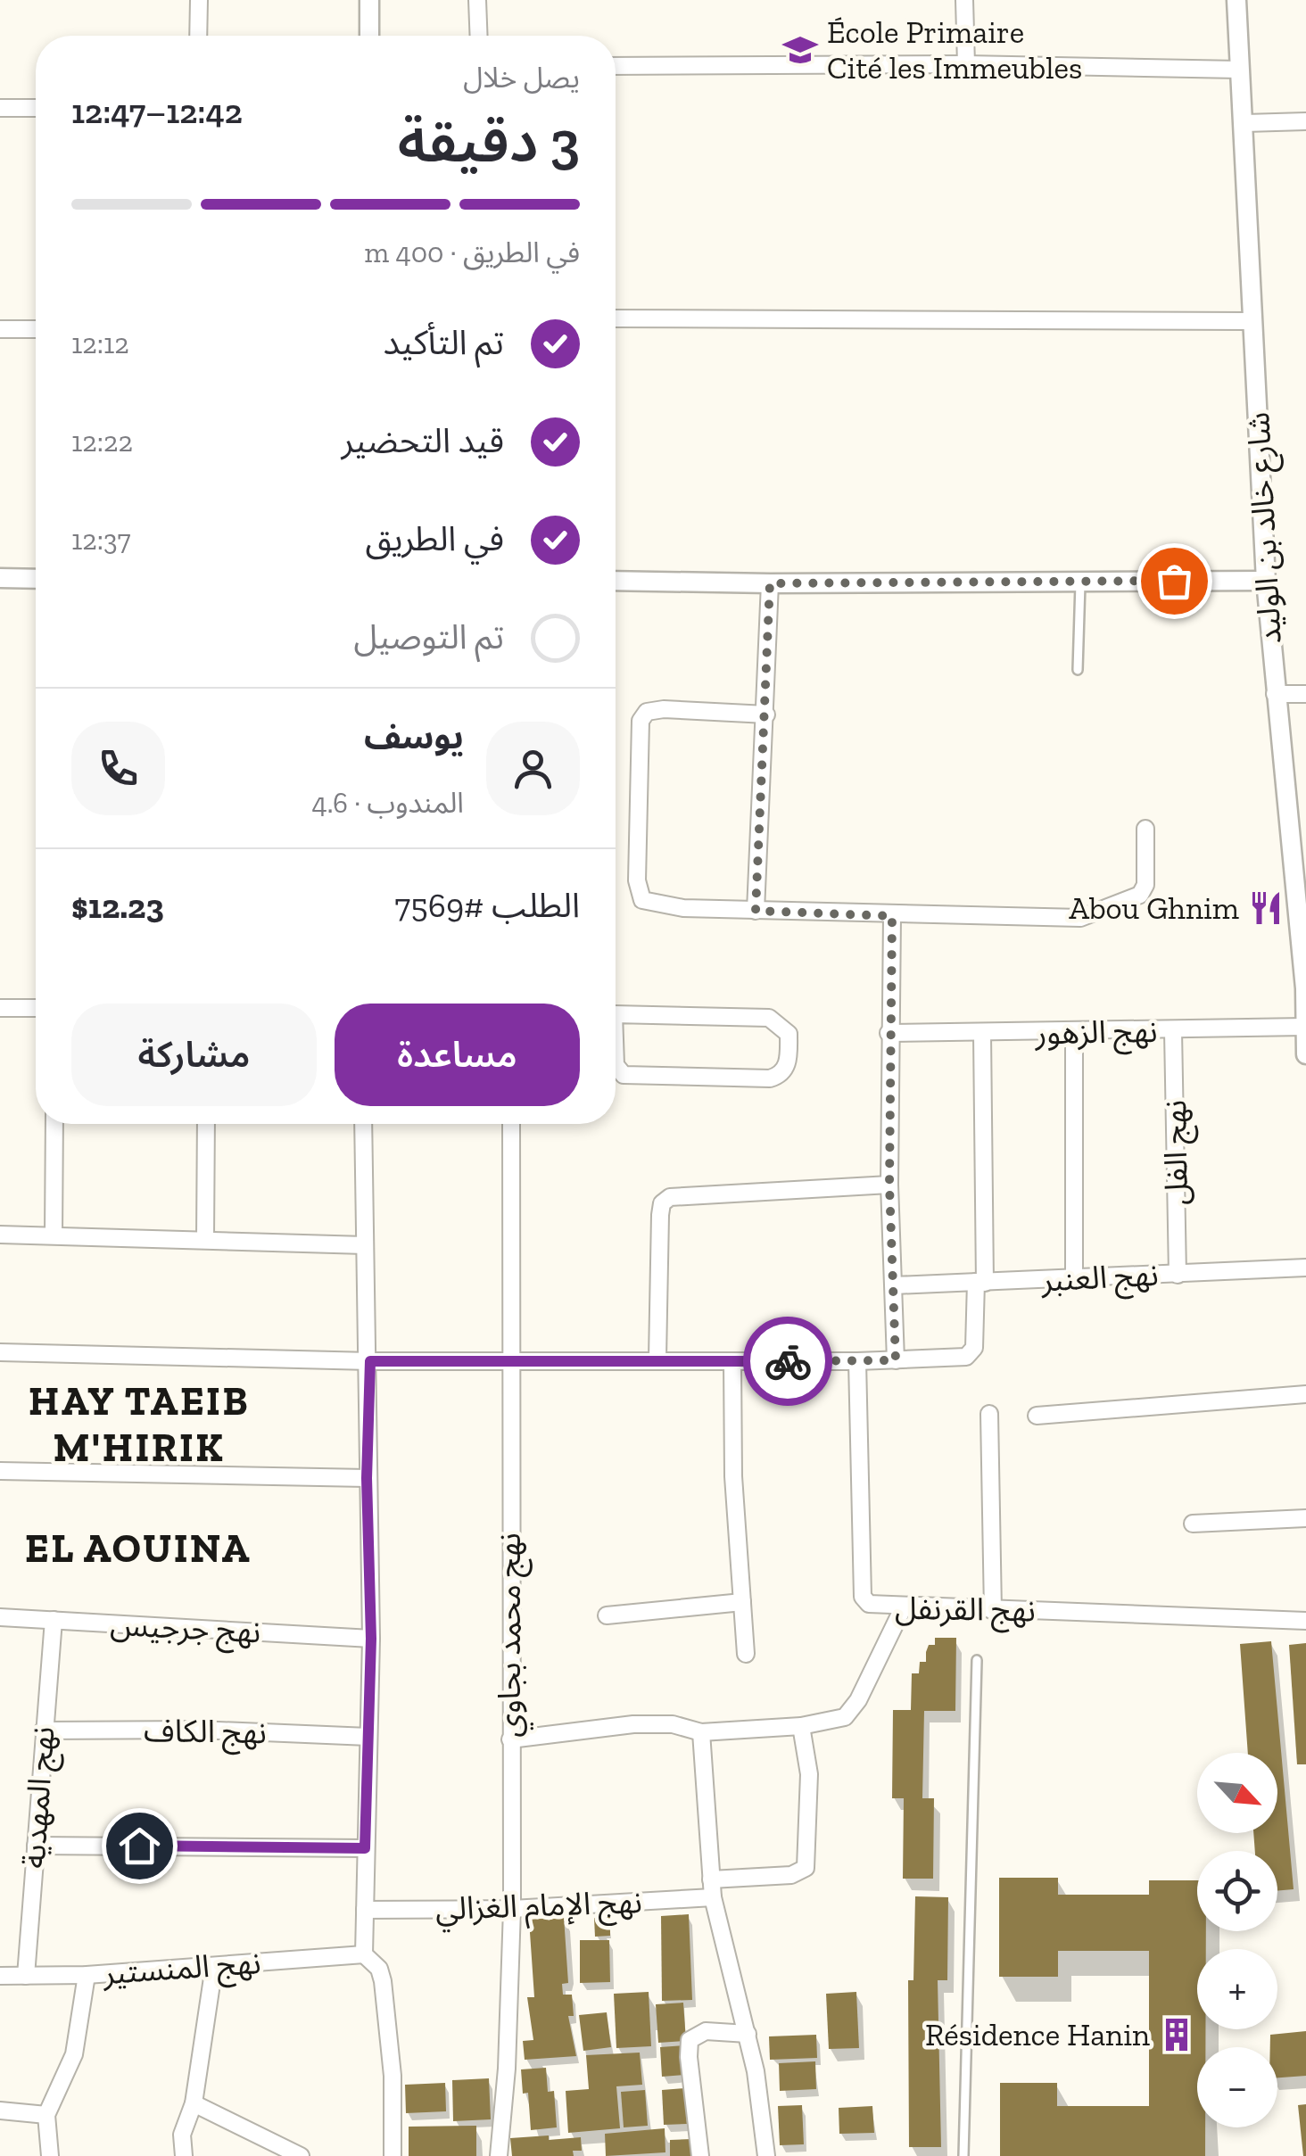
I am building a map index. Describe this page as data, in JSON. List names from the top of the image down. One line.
{"streets":{"street":["شارع خالد بن الوليد","نهج الزهور","نهج الفل","نهج العنبر","نهج القرنفل","نهج جرجيس","نهج محمد بجاوي","نهج الكاف","نهج المهدية","نهج الإمام الغزالي","نهج المنستير"]},"crossings":[["شارع خالد بن الوليد","نهج الزهور"],["نهج الزهور","نهج الفل"],["نهج الفل","نهج العنبر"],["نهج جرجيس","نهج المهدية"],["نهج محمد بجاوي","نهج الإمام الغزالي"],["نهج الكاف","نهج المهدية"],["نهج المهدية","نهج المنستير"]],"districts":["HAY TAEIB M'HIRIK","EL AOUINA"],"places":{"school or university":["École Primaire Cité les Immeubles"],"restaurant":["Abou Ghnim"],"building":["Résidence Hanin"]},"north":"bottom right","page":{"heading":["3 دقيقة","يصل خلال","12:42–12:47"],"panel":["يوسف","المندوب · 4.6","الطلب #7569","$12.23"],"bar":"في الطريق · 400 m","list":[["تم التأكيد","12:12"],["قيد التحضير","12:22"],["في الطريق","12:37"],"تم التوصيل"],"buttons":["مساعدة","مشاركة"],"map_buttons":["+","−"]}}
